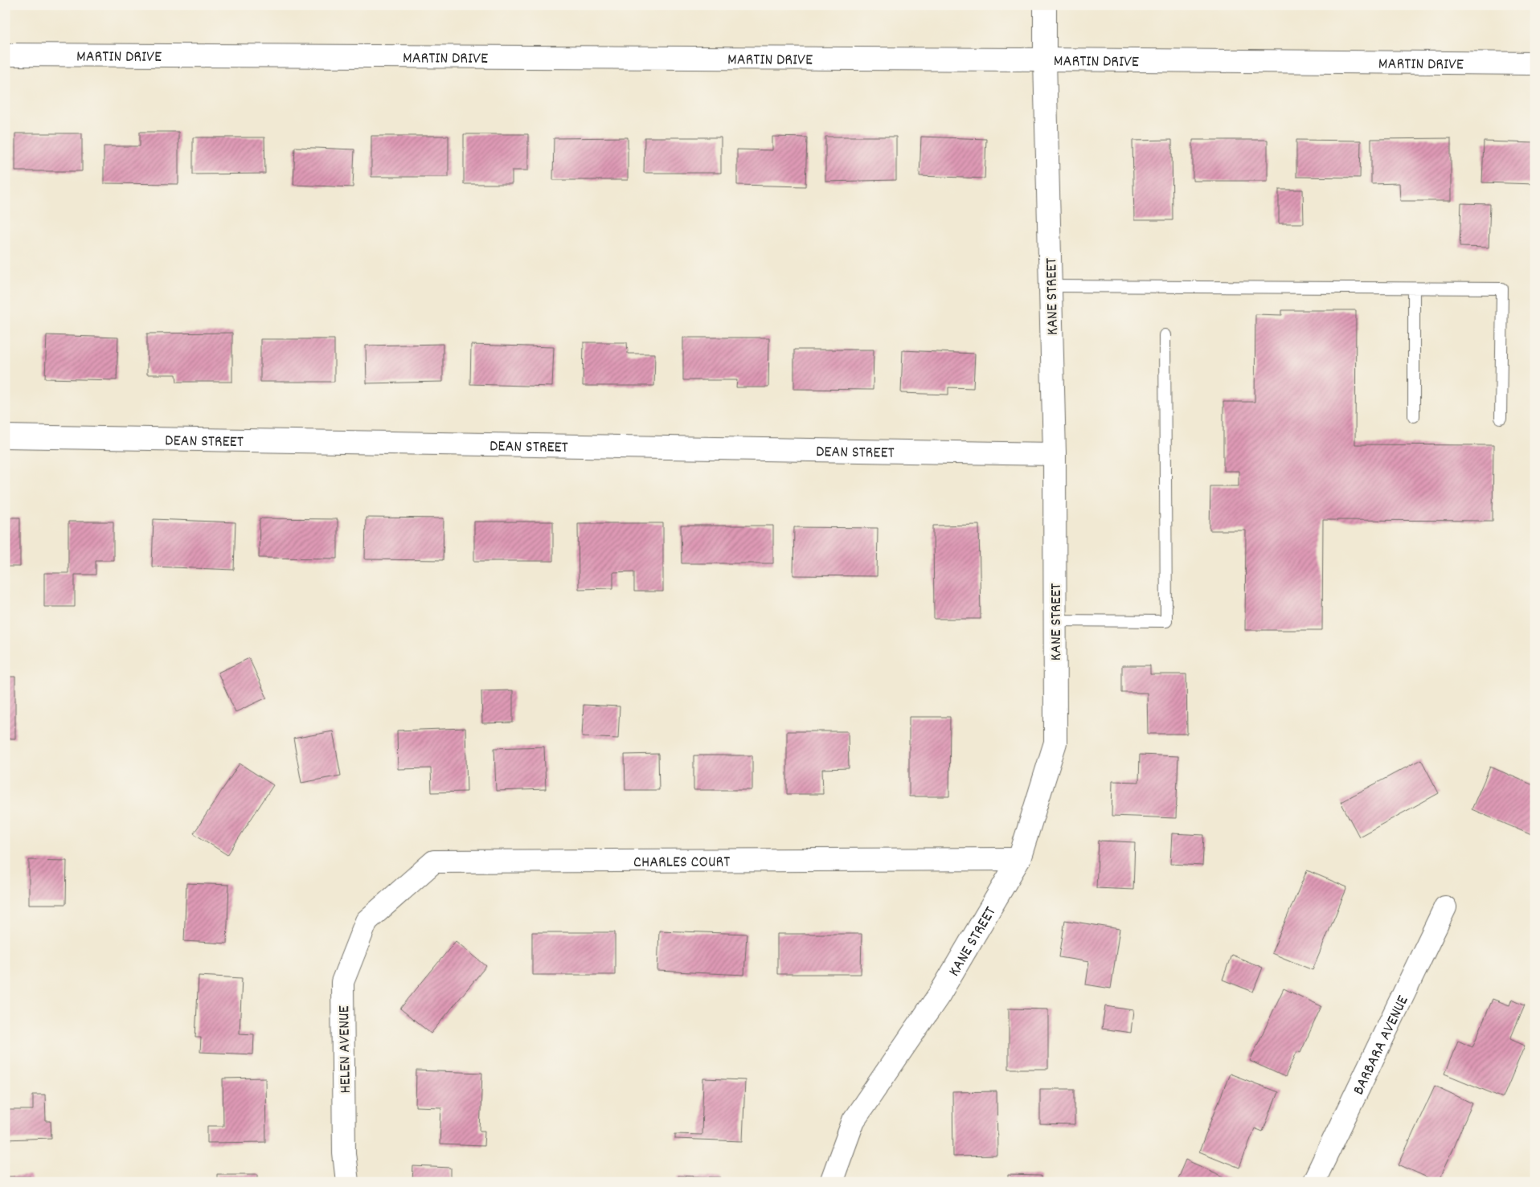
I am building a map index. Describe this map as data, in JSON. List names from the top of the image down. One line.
{"streets":{"street":["MARTIN DRIVE","KANE STREET","DEAN STREET","CHARLES COURT","BARBARA AVENUE","HELEN AVENUE"]},"crossings":[["MARTIN DRIVE","KANE STREET"],["KANE STREET","DEAN STREET"],["KANE STREET","CHARLES COURT"],["CHARLES COURT","HELEN AVENUE"]]}
